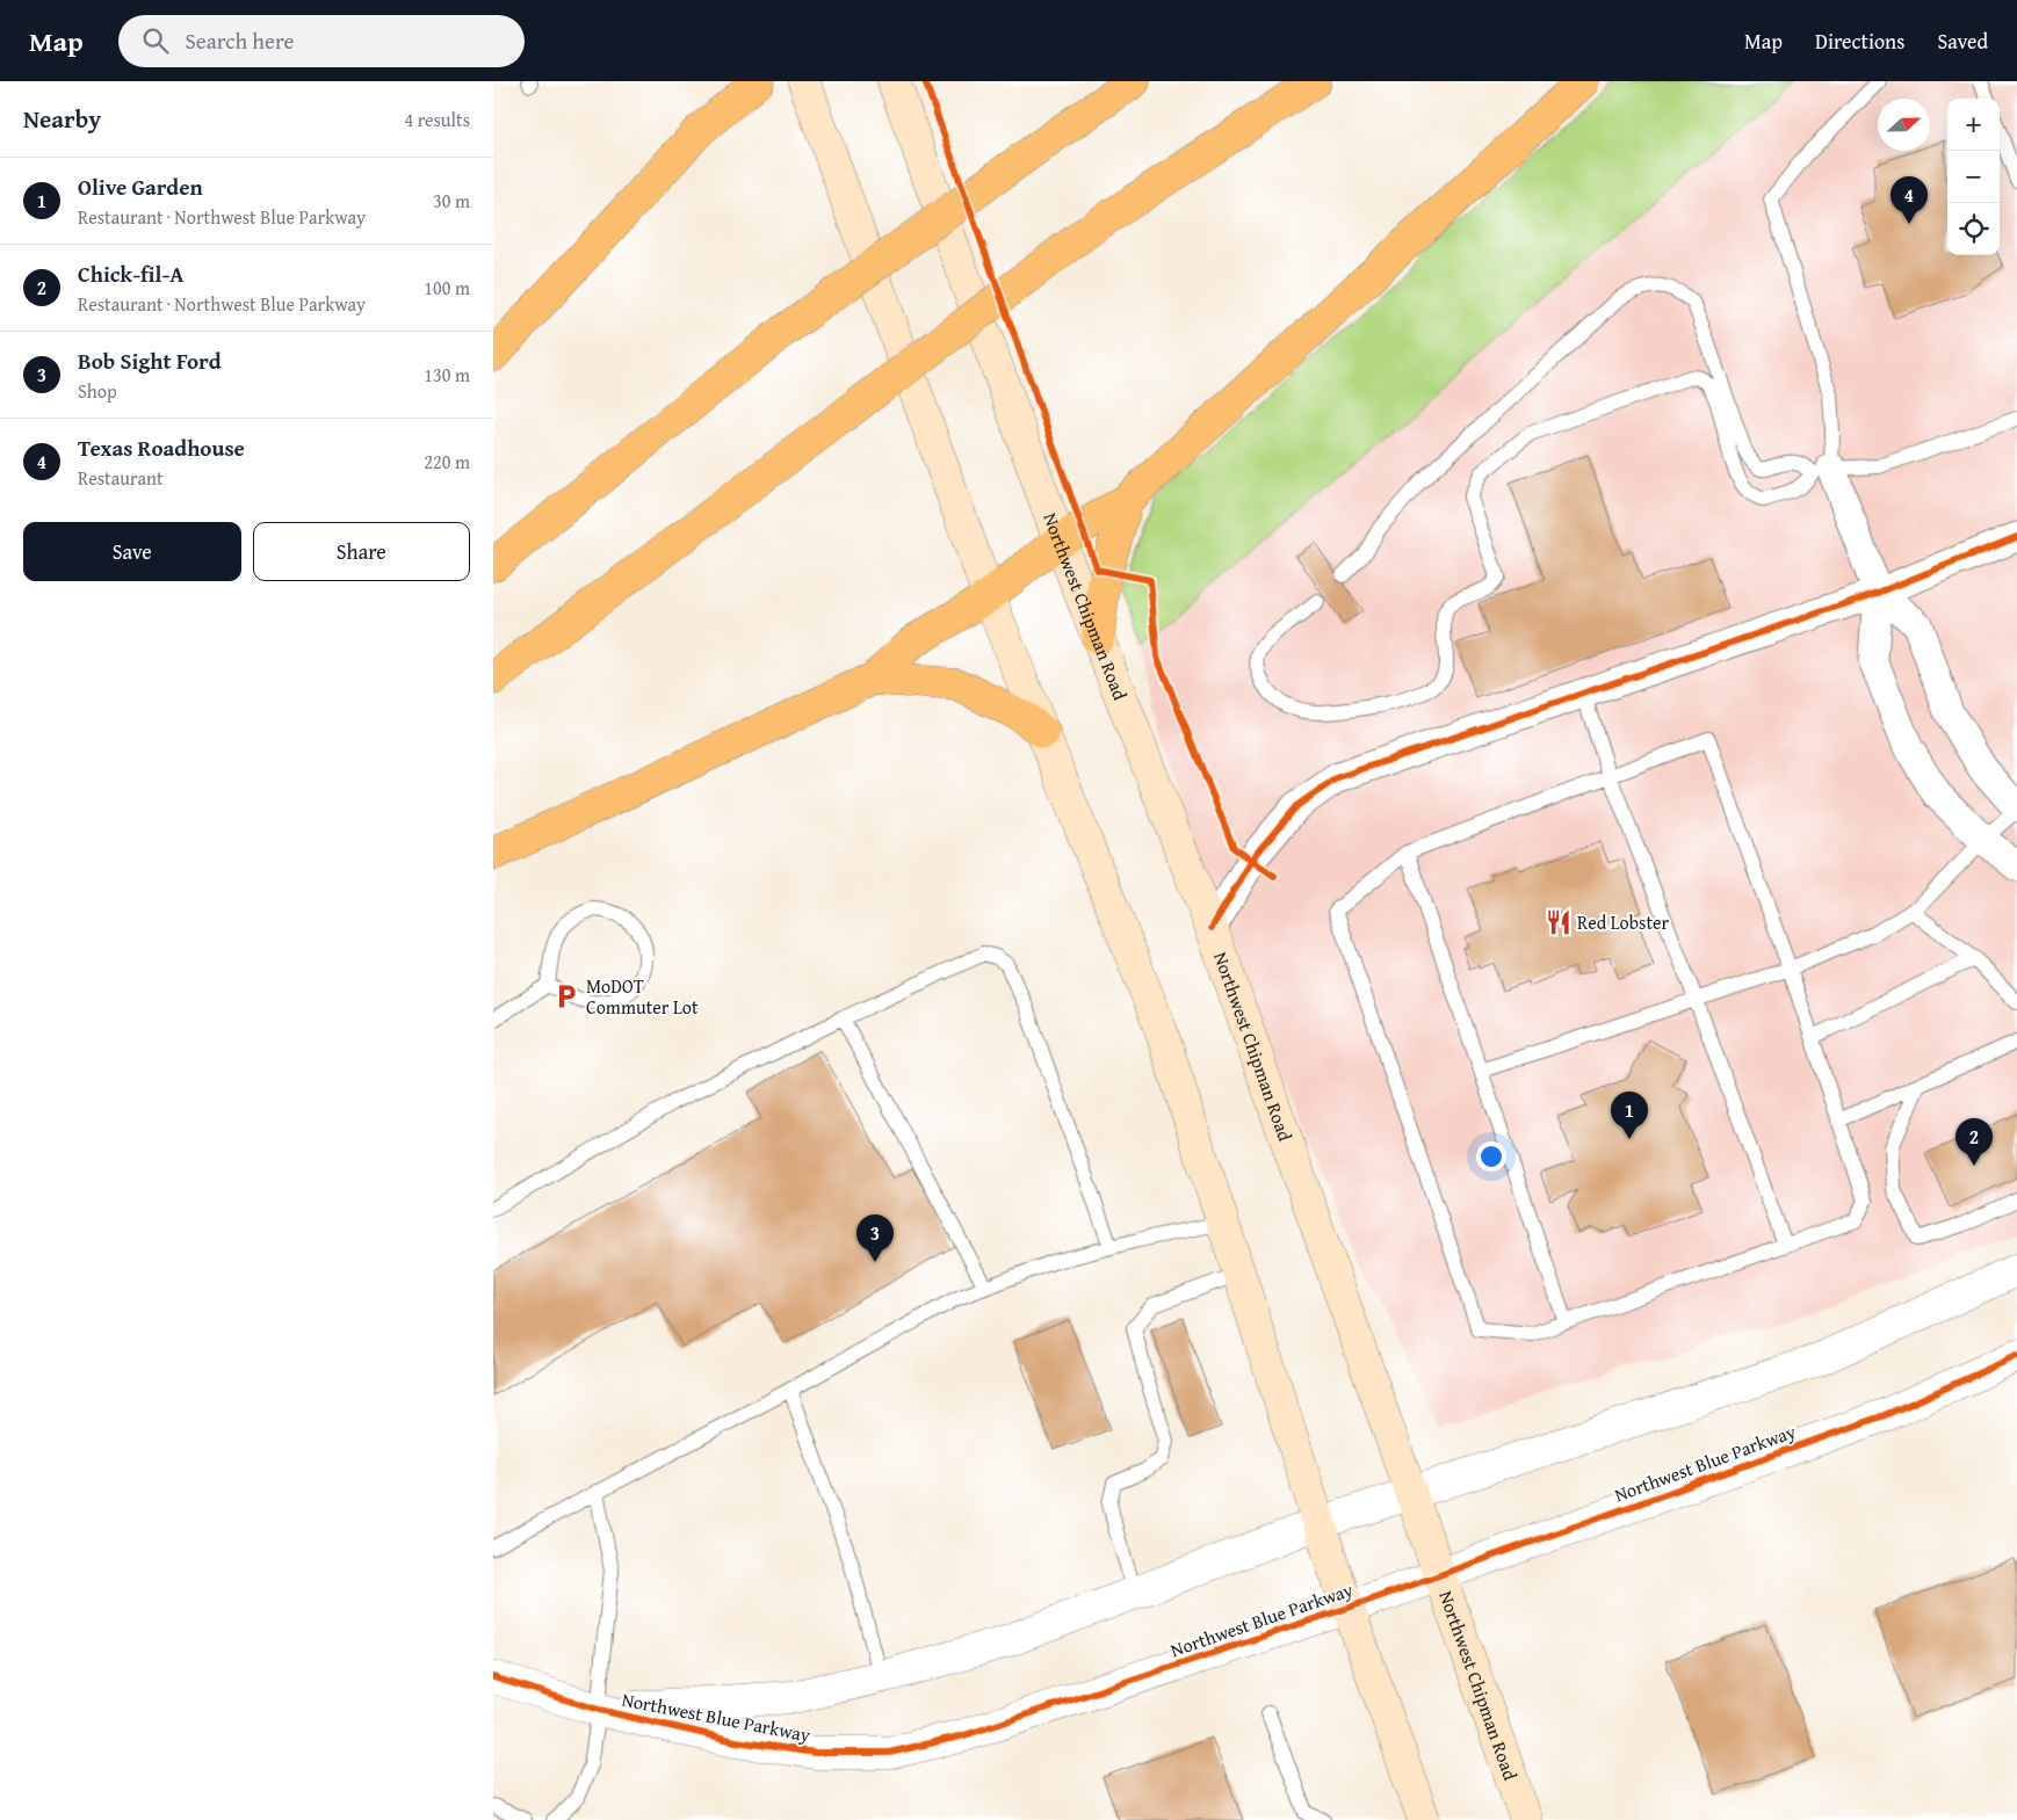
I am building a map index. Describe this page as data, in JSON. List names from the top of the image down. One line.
{"streets":{"main road":["Northwest Chipman Road"],"street":["Northwest Blue Parkway"]},"crossings":[["Northwest Chipman Road","Northwest Blue Parkway"]],"places":{"restaurant":["Red Lobster"],"parking":["MoDOT Commuter Lot"]},"north":"right","page":{"header":"Map","search":"Search here","nav":["Map","Directions","Saved"],"heading":["Nearby","4 results"],"map_buttons":["+","−"],"list":[{"mark":"1","name":"Olive Garden","note":"Restaurant · Northwest Blue Parkway","value":"30 m"},{"mark":"2","name":"Chick-fil-A","note":"Restaurant · Northwest Blue Parkway","value":"100 m"},{"mark":"3","name":"Bob Sight Ford","note":"Shop","value":"130 m"},{"mark":"4","name":"Texas Roadhouse","note":"Restaurant","value":"220 m"}],"pins":["4","1","2","3"],"buttons":["Save","Share"]}}
